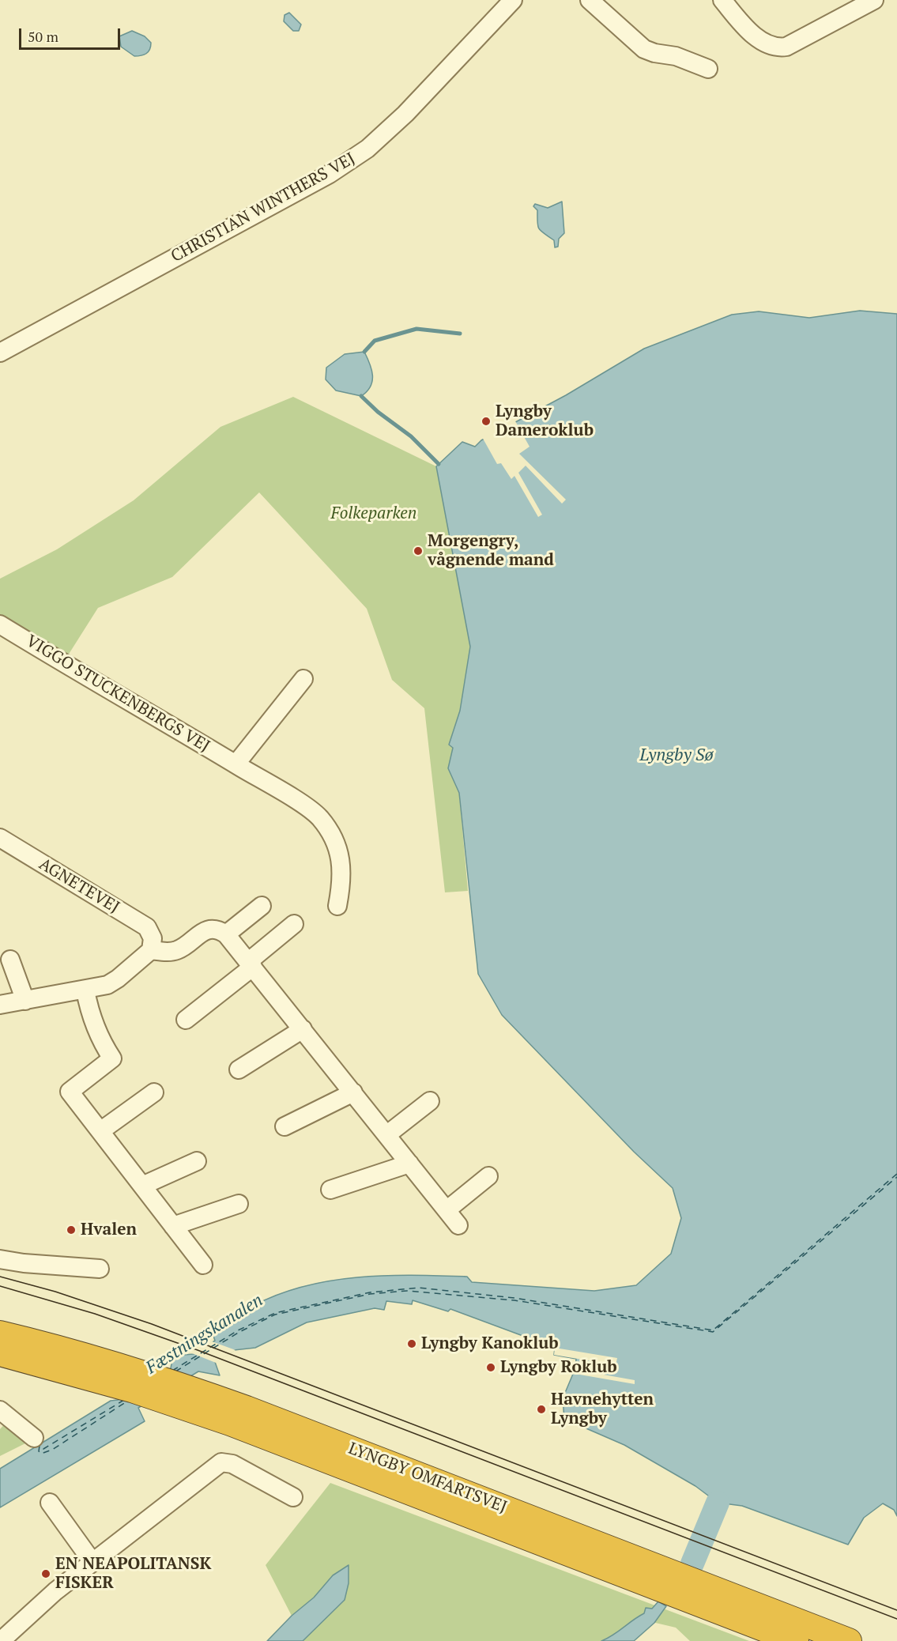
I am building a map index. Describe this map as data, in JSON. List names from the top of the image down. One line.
{"streets":{"highway":["LYNGBY OMFARTSVEJ"],"street":["CHRISTIAN WINTHERS VEJ","VIGGO STUCKENBERGS VEJ","AGNETEVEJ"]},"water":["Lyngby Sø","Fæstningskanalen"],"parks":["Folkeparken"],"places":["Lyngby Dameroklub","Morgengry, vågnende mand","Hvalen","Lyngby Kanoklub","Lyngby Roklub","Havnehytten Lyngby","EN NEAPOLITANSK FISKER"],"scale_bar":"50 m"}
